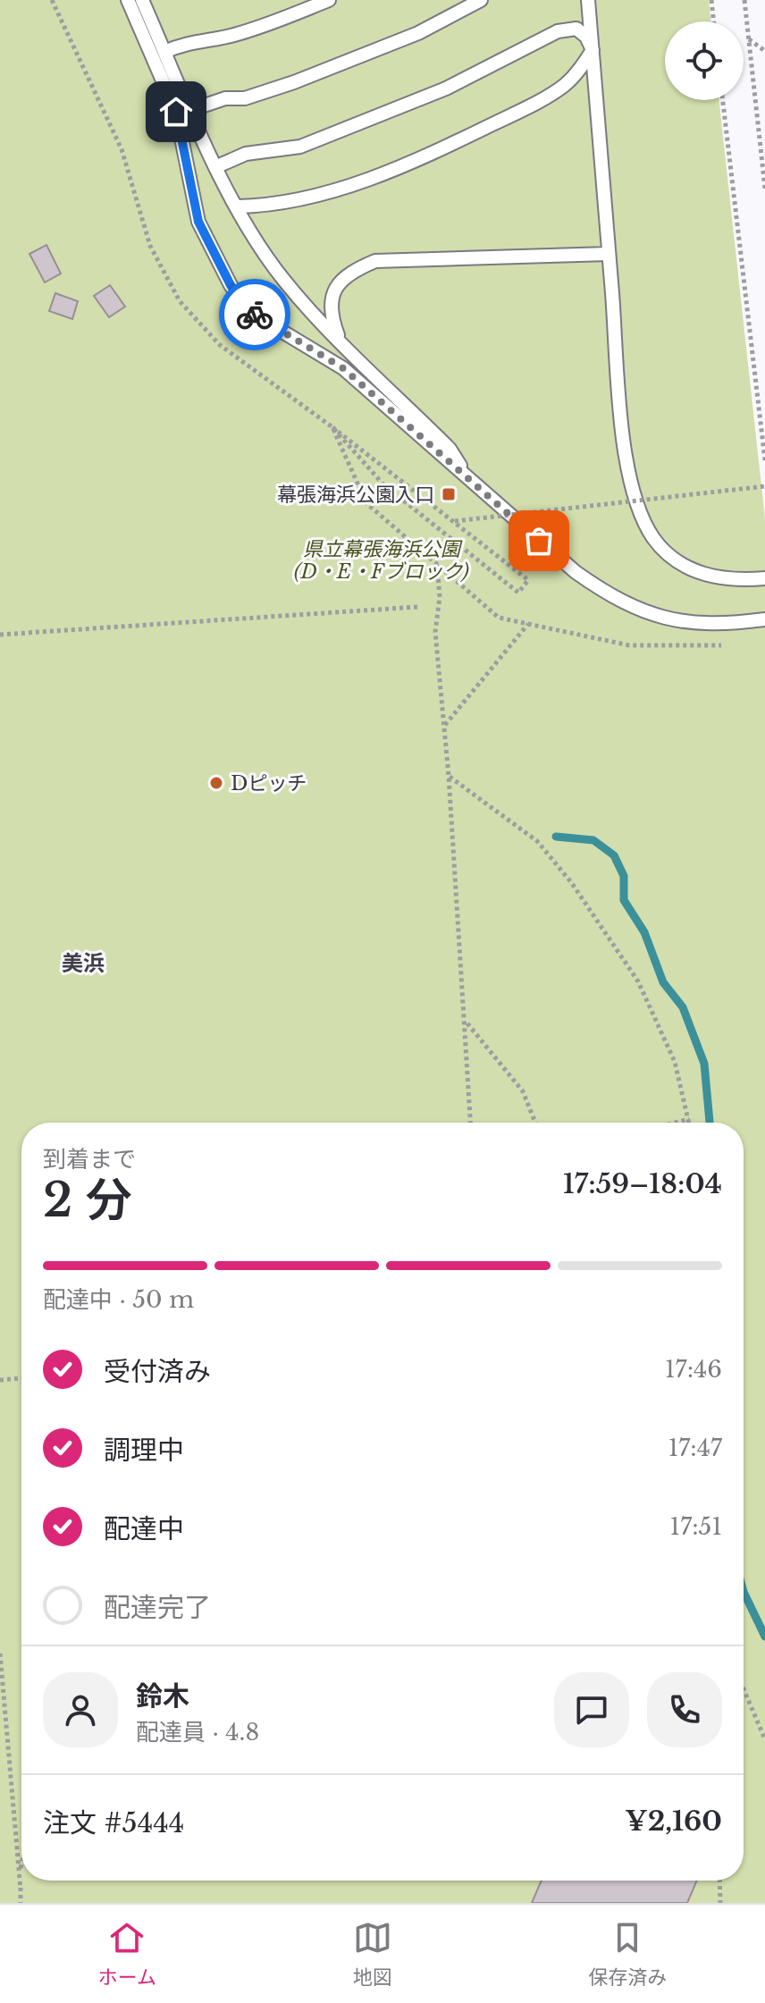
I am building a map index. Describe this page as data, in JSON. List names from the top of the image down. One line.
{"districts":["美浜"],"parks":["県立幕張海浜公園 (D・E・Fブロック)"],"places":{"transit":["幕張海浜公園入口"],"other":["Dピッチ"]},"page":{"heading":["2 分","到着まで","17:59–18:04"],"panel":["鈴木","配達員 · 4.8","注文 #5444","¥2,160"],"bar":"配達中 · 50 m","list":[["受付済み","17:46"],["調理中","17:47"],["配達中","17:51"],"配達完了"],"tabs":["ホーム","地図","保存済み"]}}
